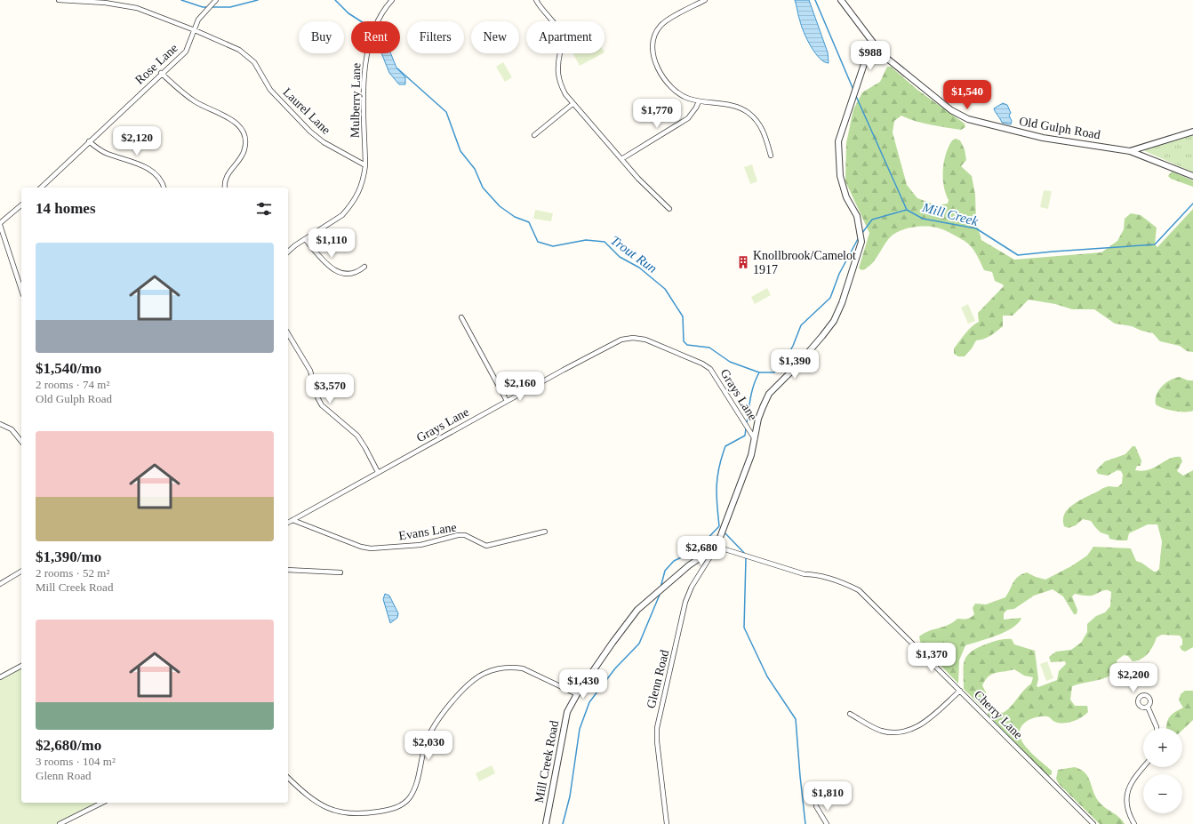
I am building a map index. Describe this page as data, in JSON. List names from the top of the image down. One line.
{"streets":{"street":["Rose Lane","Mulberry Lane","Laurel Lane","Old Gulph Road","Grays Lane","Evans Lane","Glenn Road","Cherry Lane","Mill Creek Road"]},"crossings":[["Rose Lane","Laurel Lane"],["Mulberry Lane","Laurel Lane"],["Grays Lane","Evans Lane"],["Glenn Road","Cherry Lane"],["Glenn Road","Mill Creek Road"],["Cherry Lane","Mill Creek Road"]],"water":["Mill Creek","Trout Run"],"places":{"building":["Knollbrook/Camelot 1917"]},"page":{"chip":["Buy","Rent","Filters","New","Apartment"],"price":["$988","$1,540","$1,770","$2,120","$1,110","$1,390","$2,160","$3,570","$2,680","$1,370","$2,200","$1,430","$2,030","$1,810"],"heading":"14 homes","list":[{"name":"$1,540/mo","note":"2 rooms · 74 m² · Old Gulph Road"},{"name":"$1,390/mo","note":"2 rooms · 52 m² · Mill Creek Road"},{"name":"$2,680/mo","note":"3 rooms · 104 m² · Glenn Road"}],"map_buttons":["+","−"]}}
